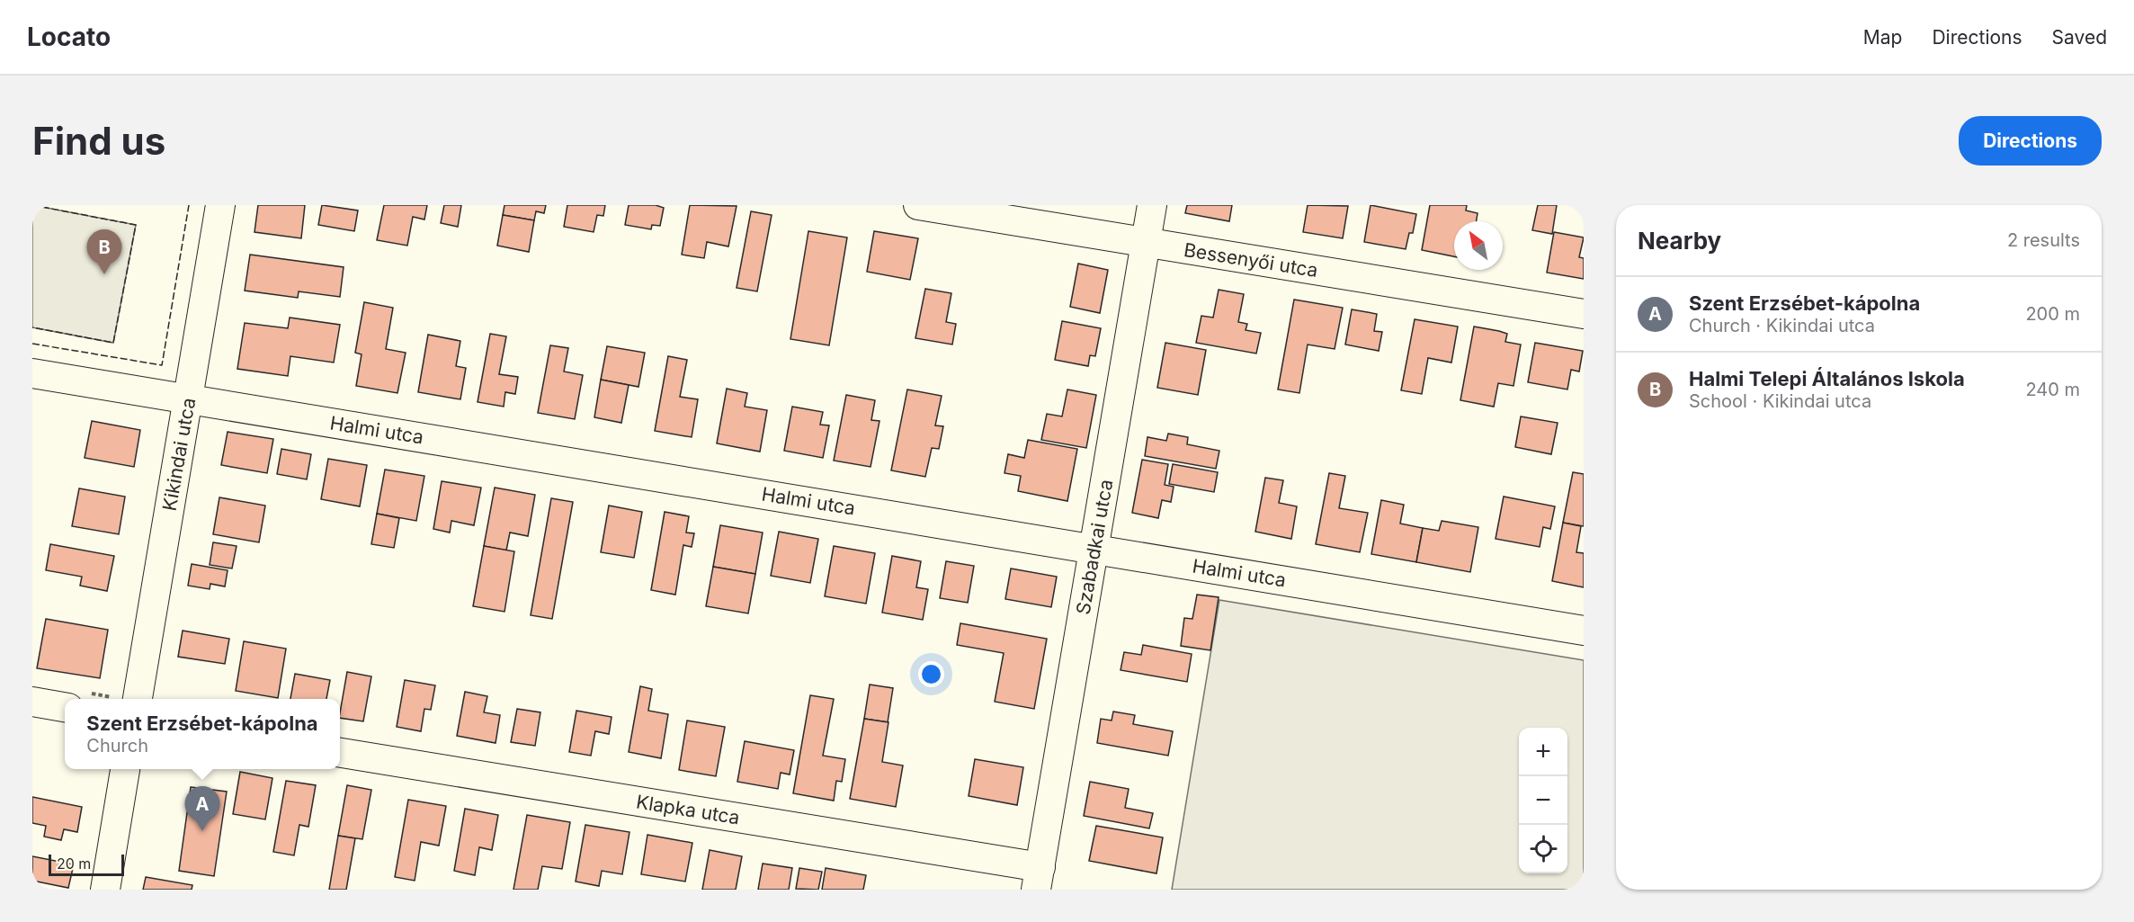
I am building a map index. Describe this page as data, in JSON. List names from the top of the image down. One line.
{"streets":{"street":["Bessenyői utca","Halmi utca","Kikindai utca","Szabadkai utca","Klapka utca"]},"crossings":[["Bessenyői utca","Szabadkai utca"],["Halmi utca","Kikindai utca"],["Halmi utca","Szabadkai utca"],["Szabadkai utca","Klapka utca"]],"scale_bar":"20 m","north":"top left","page":{"header":"Locato","nav":["Map","Directions","Saved"],"buttons":"Directions","title":"Find us","heading":["Nearby","2 results"],"pins":["B","A"],"list":[{"mark":"A","name":"Szent Erzsébet-kápolna","note":"Church · Kikindai utca","value":"200 m"},{"mark":"B","name":"Halmi Telepi Általános Iskola","note":"School · Kikindai utca","value":"240 m"}],"popup":["Szent Erzsébet-kápolna","Church"],"map_buttons":["+","−"],"scale":"20 m"}}
